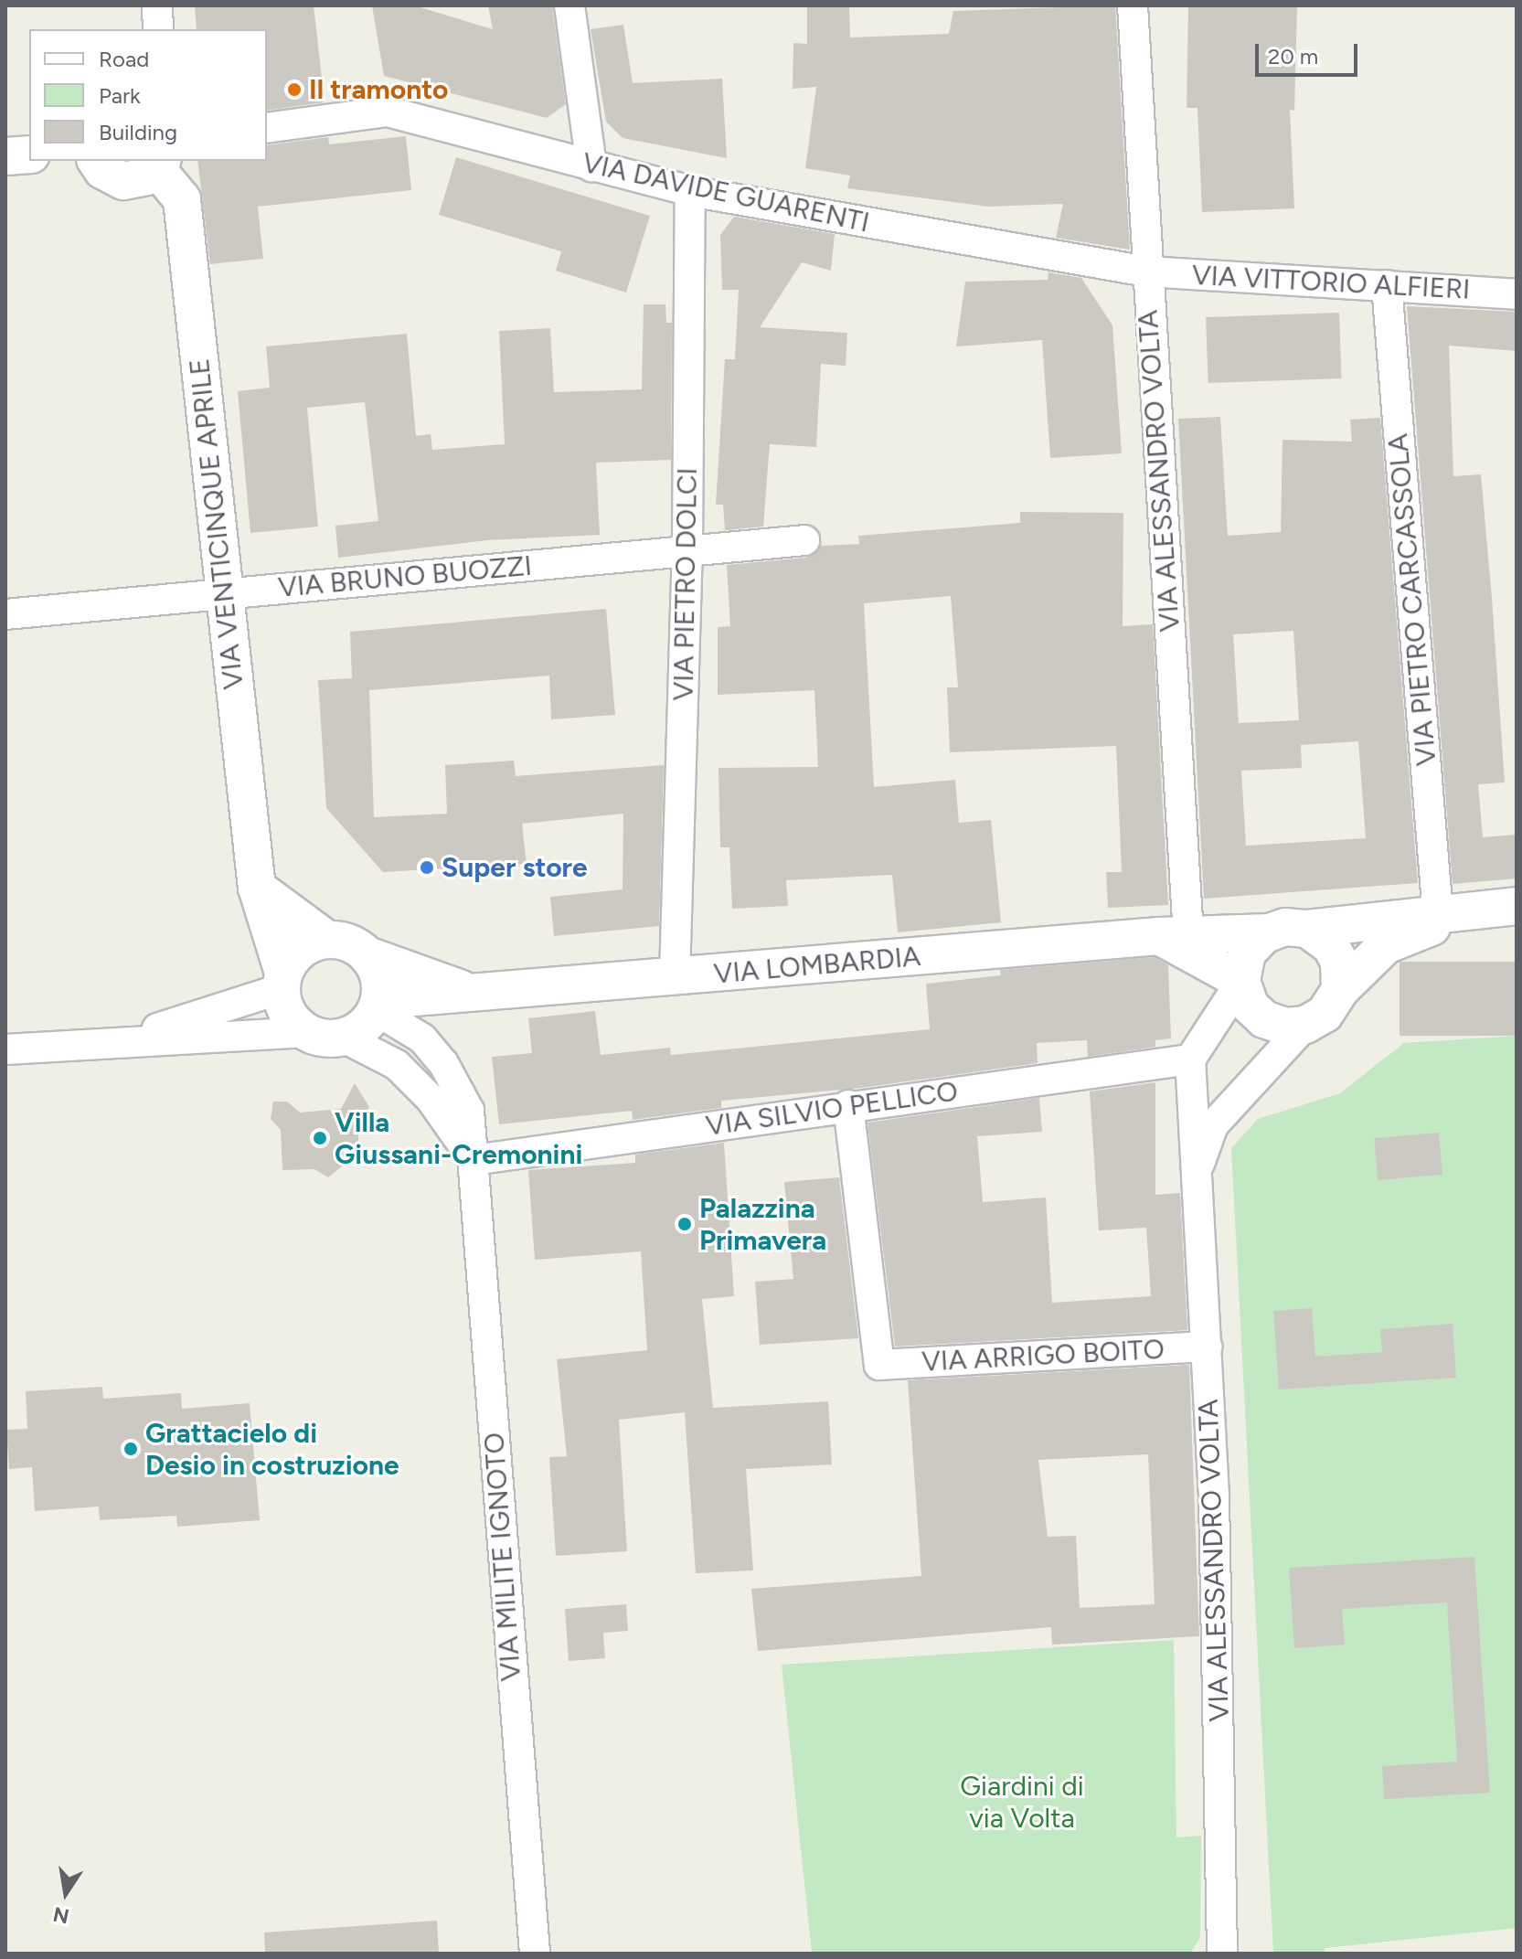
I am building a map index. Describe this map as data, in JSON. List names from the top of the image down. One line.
{"streets":{"street":["VIA DAVIDE GUARENTI","VIA VITTORIO ALFIERI","VIA ALESSANDRO VOLTA","VIA VENTICINQUE APRILE","VIA BRUNO BUOZZI","VIA PIETRO DOLCI","VIA PIETRO CARCASSOLA","VIA LOMBARDIA","VIA SILVIO PELLICO","VIA ARRIGO BOITO","VIA MILITE IGNOTO"]},"crossings":[["VIA DAVIDE GUARENTI","VIA VITTORIO ALFIERI"],["VIA DAVIDE GUARENTI","VIA ALESSANDRO VOLTA"],["VIA DAVIDE GUARENTI","VIA PIETRO DOLCI"],["VIA VITTORIO ALFIERI","VIA ALESSANDRO VOLTA"],["VIA VITTORIO ALFIERI","VIA PIETRO CARCASSOLA"],["VIA ALESSANDRO VOLTA","VIA LOMBARDIA"],["VIA ALESSANDRO VOLTA","VIA SILVIO PELLICO"],["VIA ALESSANDRO VOLTA","VIA ARRIGO BOITO"],["VIA VENTICINQUE APRILE","VIA BRUNO BUOZZI"],["VIA VENTICINQUE APRILE","VIA LOMBARDIA"],["VIA VENTICINQUE APRILE","VIA MILITE IGNOTO"],["VIA BRUNO BUOZZI","VIA PIETRO DOLCI"],["VIA PIETRO DOLCI","VIA LOMBARDIA"],["VIA PIETRO CARCASSOLA","VIA LOMBARDIA"],["VIA LOMBARDIA","VIA MILITE IGNOTO"],["VIA SILVIO PELLICO","VIA ARRIGO BOITO"],["VIA SILVIO PELLICO","VIA MILITE IGNOTO"]],"parks":["Giardini di via Volta"],"places":["Il tramonto","Super store","Villa Giussani-Cremonini","Palazzina Primavera","Grattacielo di Desio in costruzione"],"legend":["Road","Park","Building"],"scale_bar":"20 m","north":"bottom"}
